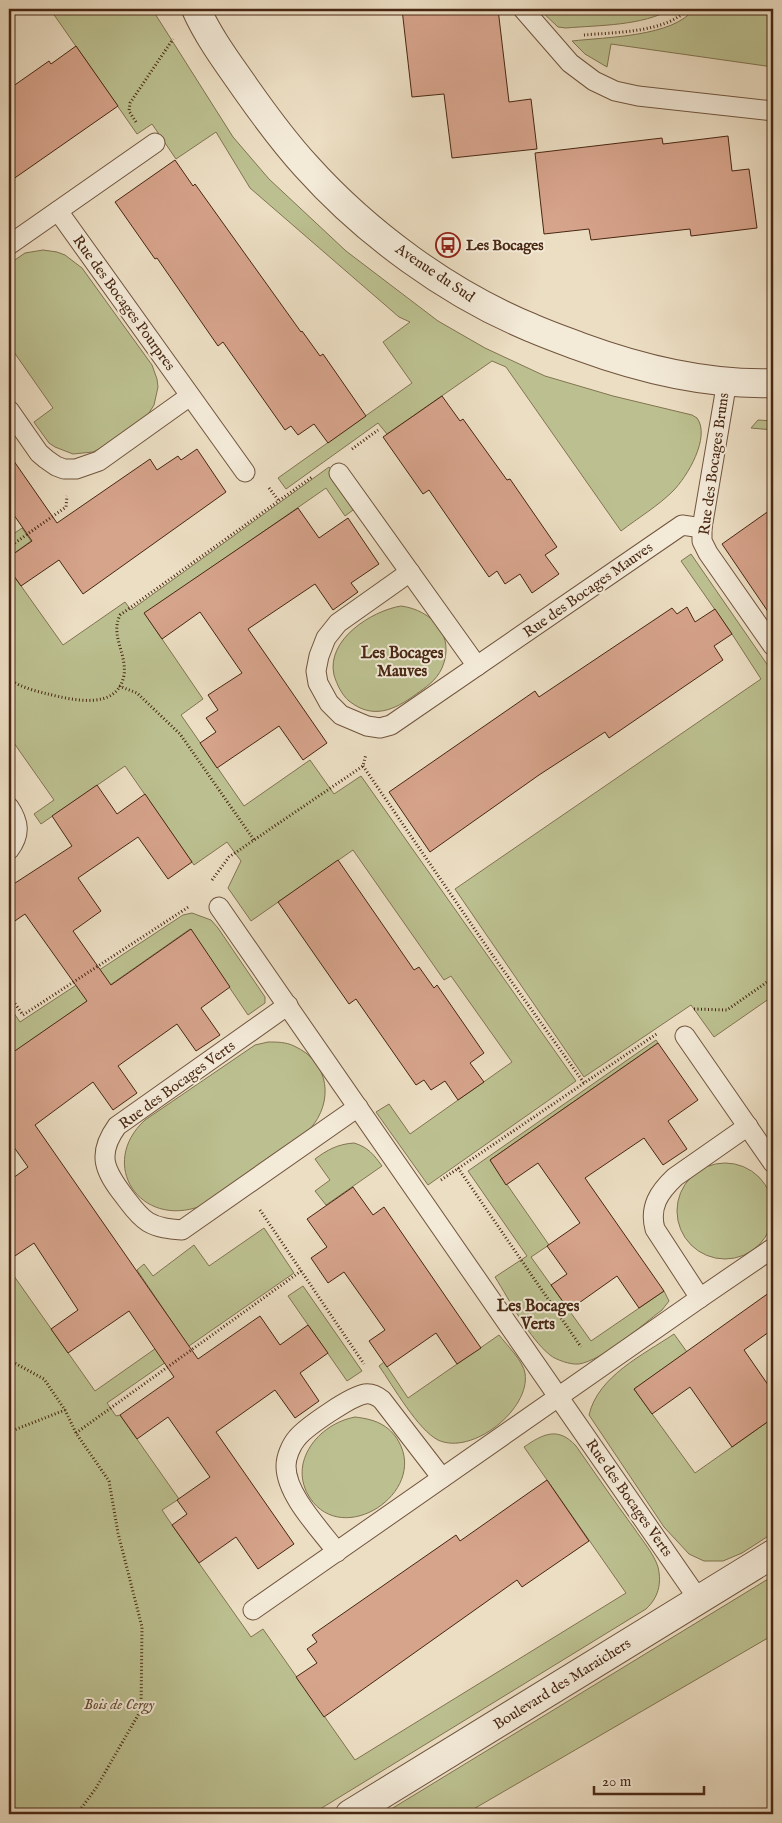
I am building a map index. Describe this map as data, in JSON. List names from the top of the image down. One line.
{"streets":{"street":["Avenue du Sud","Boulevard des Maraichers"],"lane":["Rue des Bocages Pourpres","Rue des Bocages Bruns","Rue des Bocages Mauves","Rue des Bocages Verts"]},"crossings":[["Avenue du Sud","Rue des Bocages Bruns"],["Rue des Bocages Bruns","Rue des Bocages Mauves"],["Rue des Bocages Verts","Boulevard des Maraichers"]],"districts":["Les Bocages Mauves","Les Bocages Verts"],"parks":["Bois de Cergy"],"places":{"bus stop":["Les Bocages"]},"scale_bar":"20 m"}
